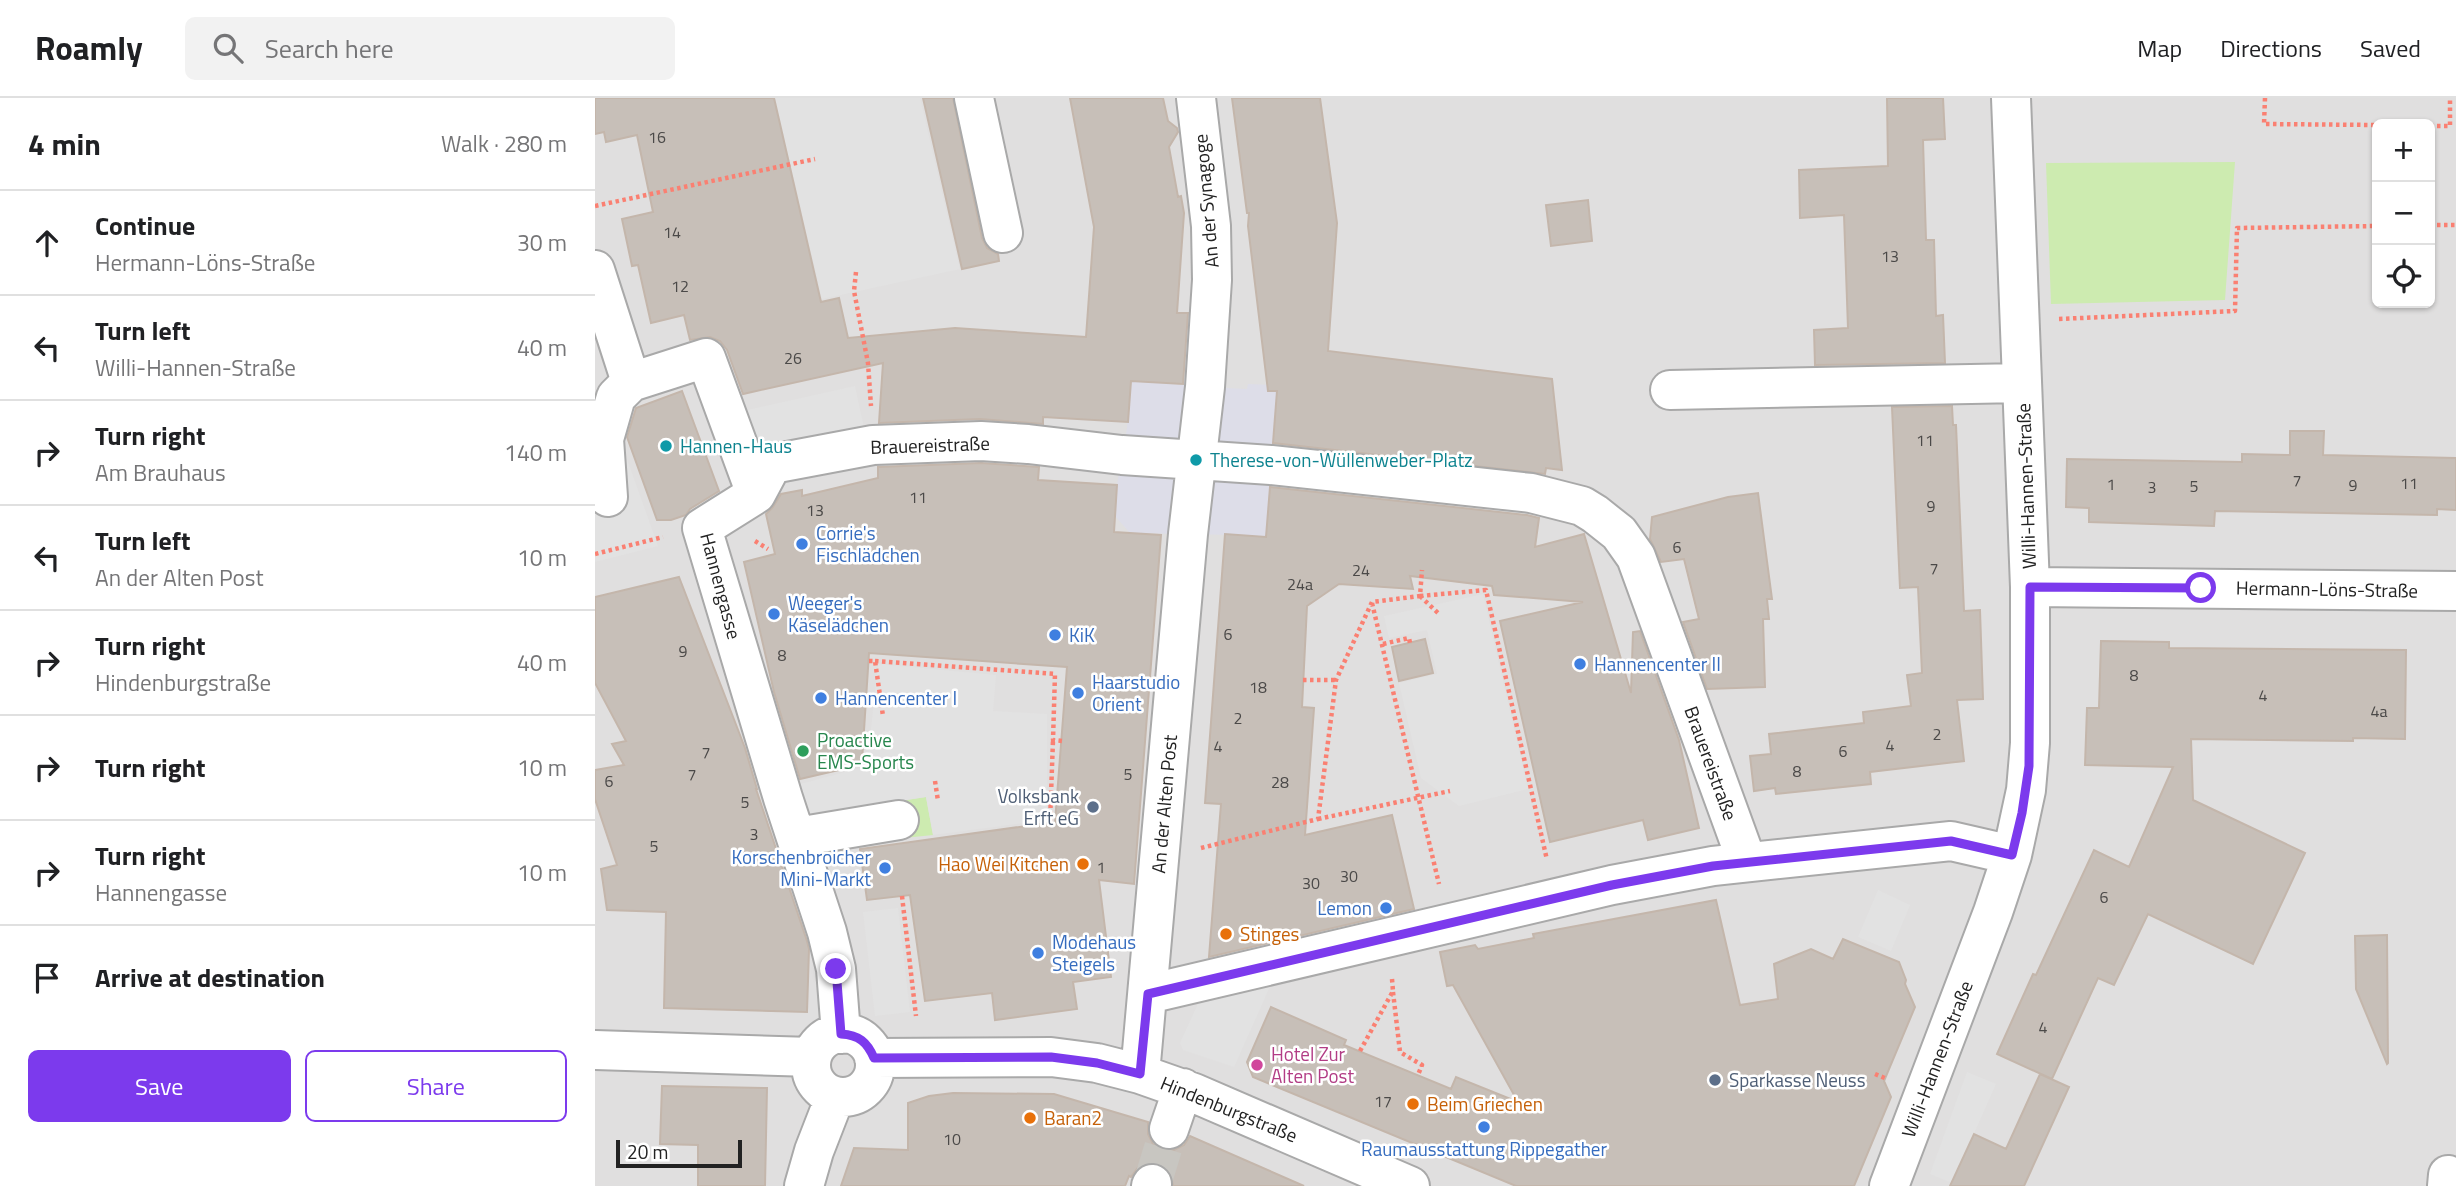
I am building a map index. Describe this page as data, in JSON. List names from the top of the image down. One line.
{"streets":{"street":["An der Synagoge","Brauereistraße","Willi-Hannen-Straße","Hannengasse","Hermann-Löns-Straße","An der Alten Post","Hindenburgstraße"]},"crossings":[["An der Synagoge","Brauereistraße"],["An der Synagoge","An der Alten Post"],["Brauereistraße","Hannengasse"],["Brauereistraße","An der Alten Post"],["Willi-Hannen-Straße","Hermann-Löns-Straße"],["Hannengasse","Hindenburgstraße"],["An der Alten Post","Hindenburgstraße"]],"places":["Hannen-Haus","Therese-von-Wüllenweber-Platz","Corrie's Fischlädchen","Weeger's Käselädchen","KiK","Hannencenter II","Haarstudio Orient","Hannencenter I","Proactive EMS-Sports","Volksbank Erft eG","Hao Wei Kitchen","Korschenbroicher Mini-Markt","Lemon","Stinges","Modehaus Steigels","Hotel Zur Alten Post","Sparkasse Neuss","Beim Griechen","Baran2","Raumausstattung Rippegather"],"house_numbers":["16","14","13","12","26","11","7","11","1","9","5","3","11","9","13","6","7","24","24a","6","9","8","8","18","4","4a","2","2","4","4","6","7","8","7","5","6","28","5","3","5","1","30","30","6","4","17","10"],"scale_bar":"20 m","page":{"header":"Roamly","search":"Search here","nav":["Map","Directions","Saved"],"heading":["4 min","Walk · 280 m"],"map_buttons":["+","−"],"list":[["Continue","Hermann-Löns-Straße","30 m"],["Turn left","Willi-Hannen-Straße","40 m"],["Turn right","Am Brauhaus","140 m"],["Turn left","An der Alten Post","10 m"],["Turn right","Hindenburgstraße","40 m"],["Turn right","10 m"],["Turn right","Hannengasse","10 m"],"Arrive at destination"],"buttons":["Save","Share"],"scale":"20 m"}}
